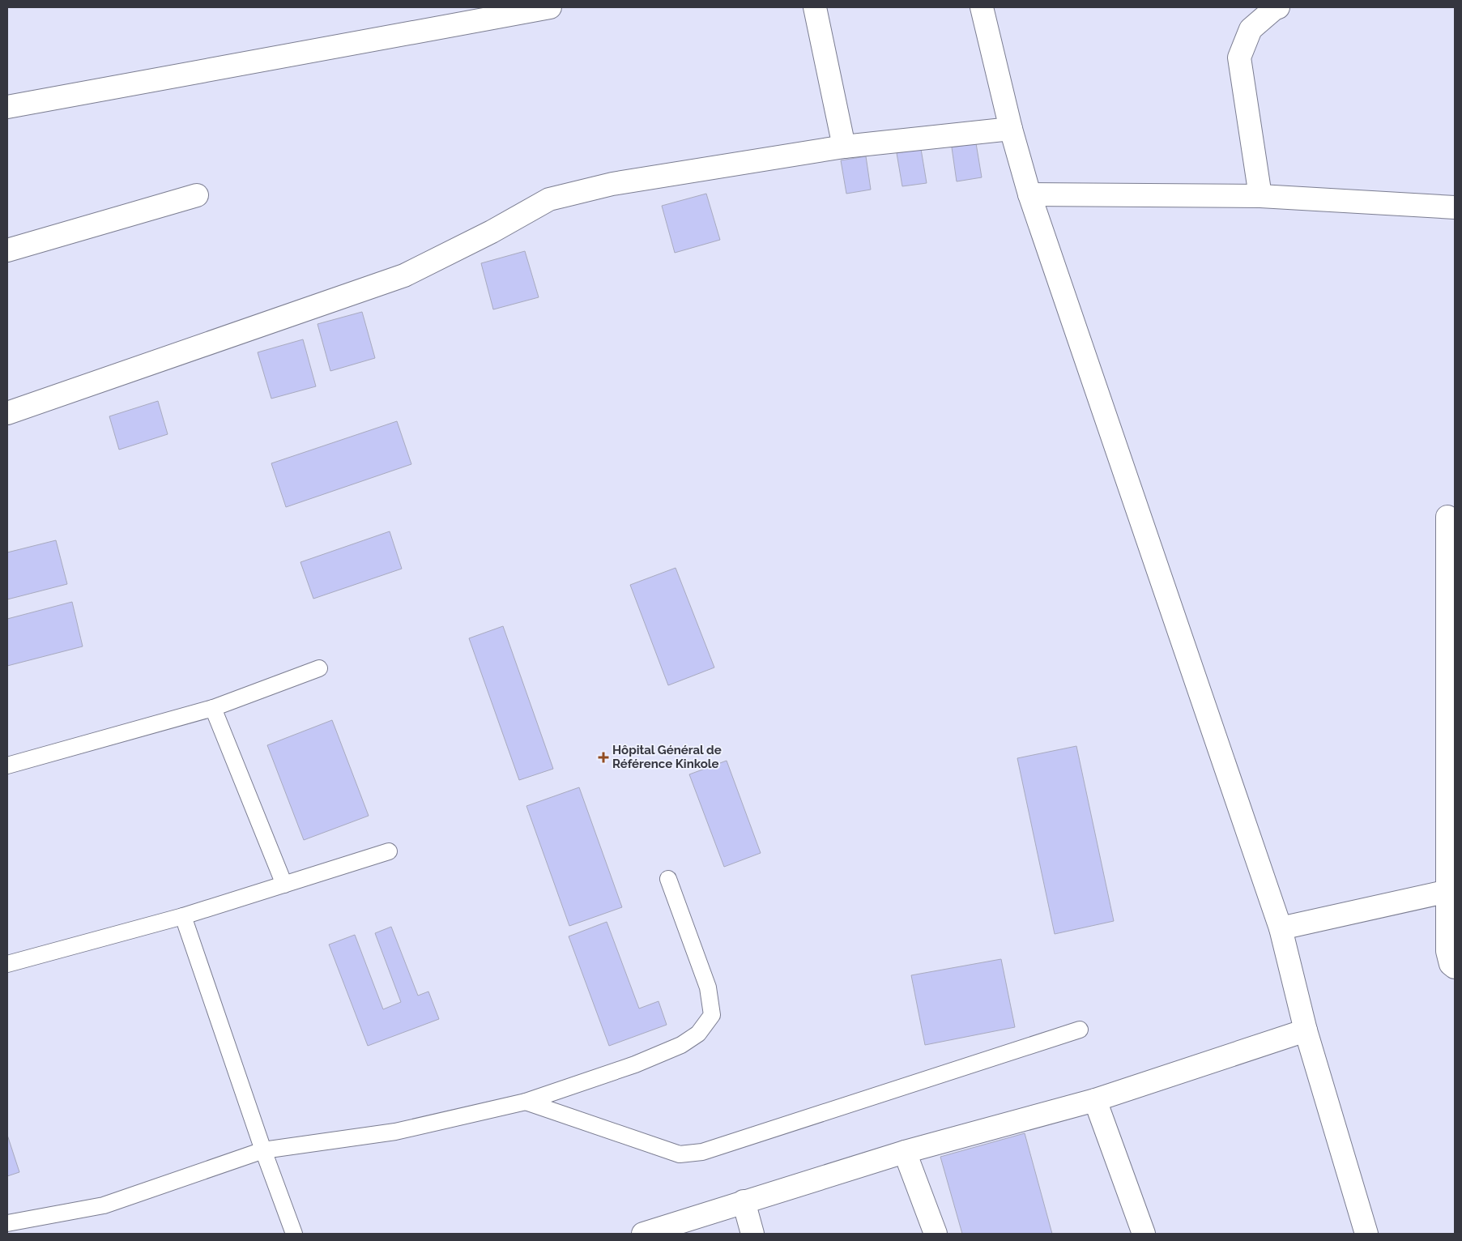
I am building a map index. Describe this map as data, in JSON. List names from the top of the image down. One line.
{"places":{"health":["Hôpital Général de Référence Kinkole"]}}
